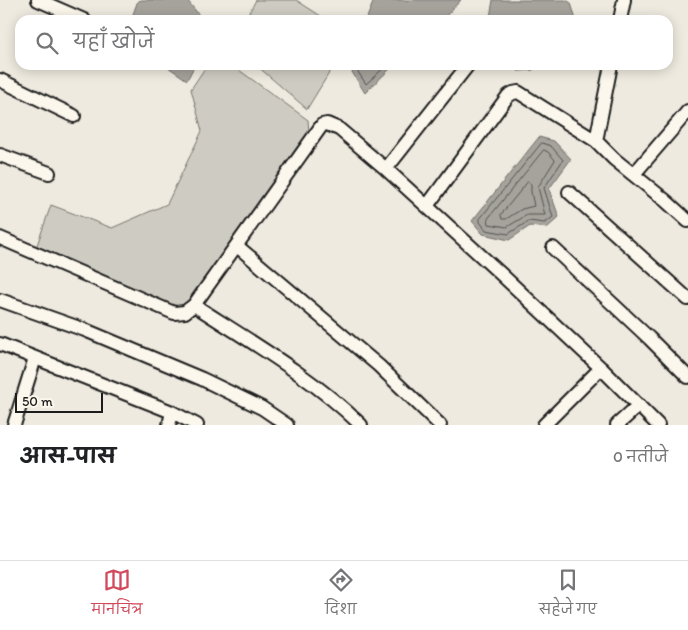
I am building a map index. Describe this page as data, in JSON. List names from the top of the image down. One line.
{"scale_bar":"50 m","page":{"search":"यहाँ खोजें","scale":"50 m","heading":["आस-पास","0 नतीजे"],"nav":["मानचित्र","दिशा","सहेजे गए"]}}
